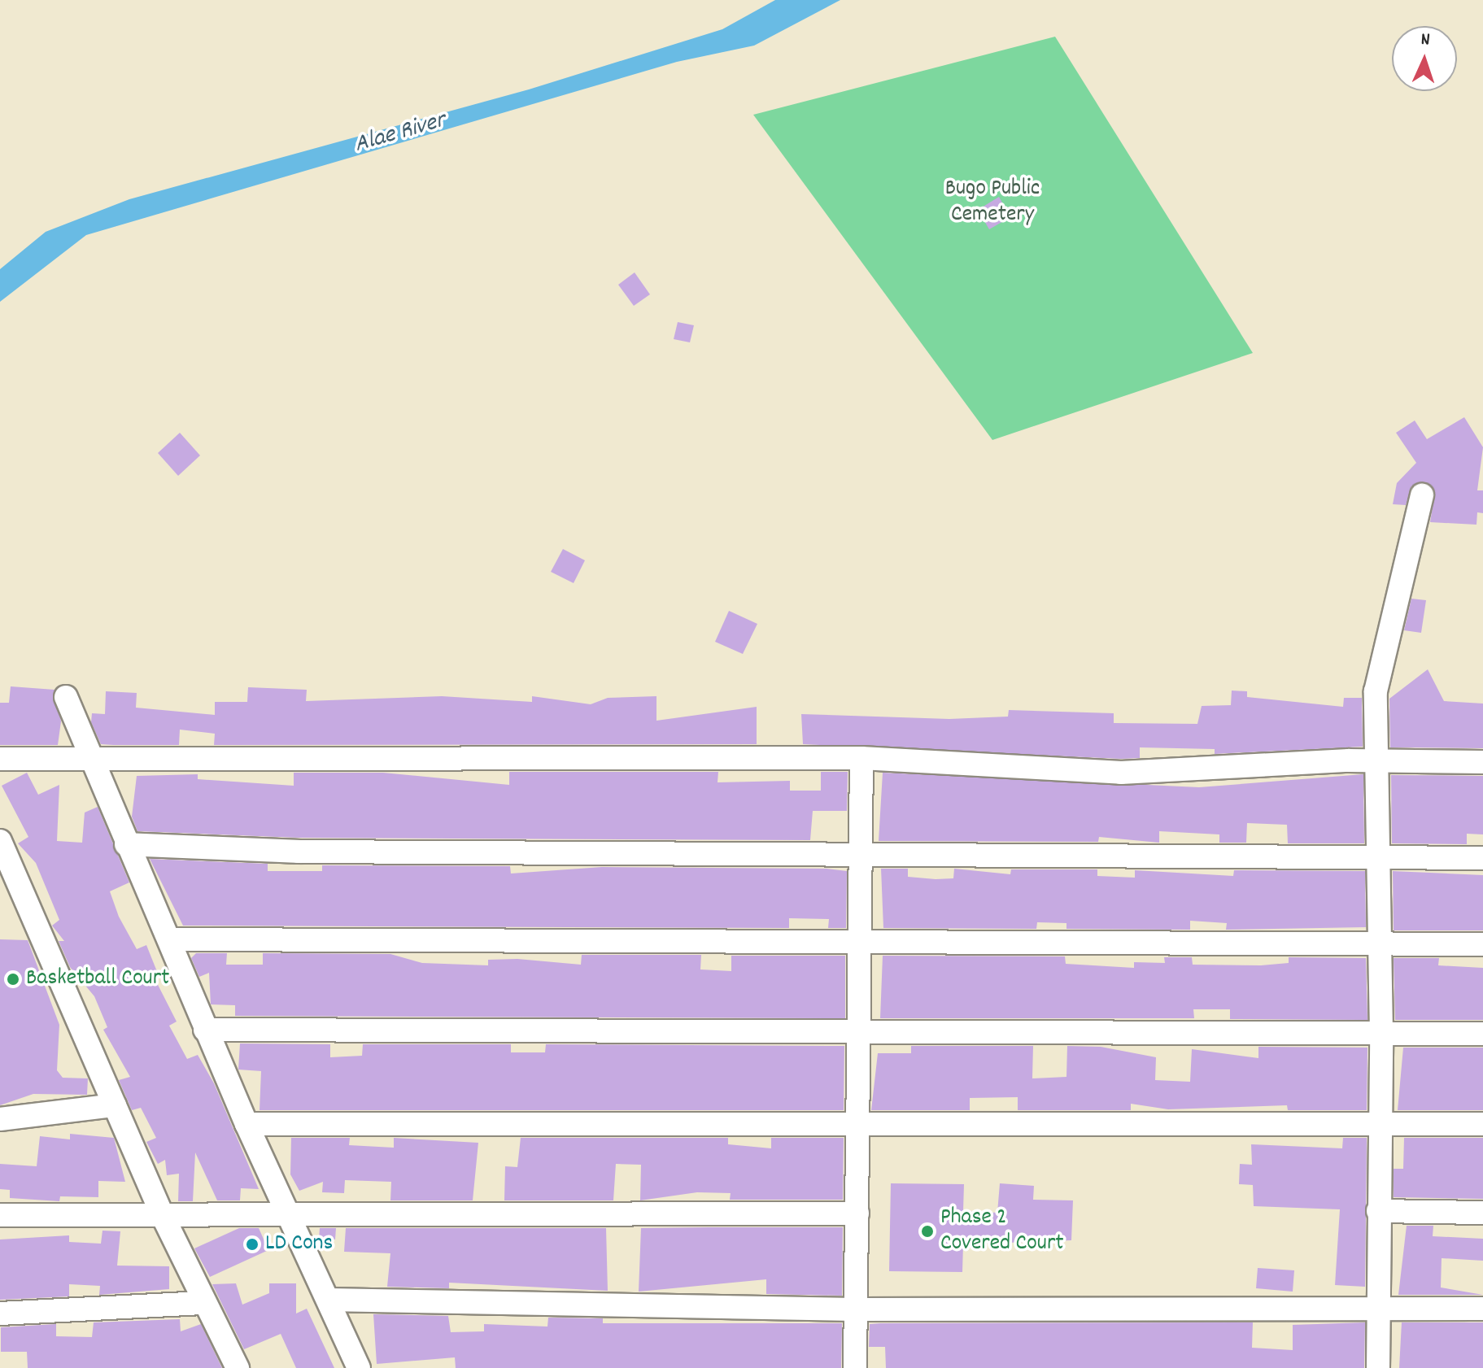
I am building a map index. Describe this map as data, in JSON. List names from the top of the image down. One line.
{"water":["Alae River"],"parks":["Bugo Public Cemetery"],"places":["Basketball Court","Phase 2 Covered Court","LD Cons"],"north":"top"}
